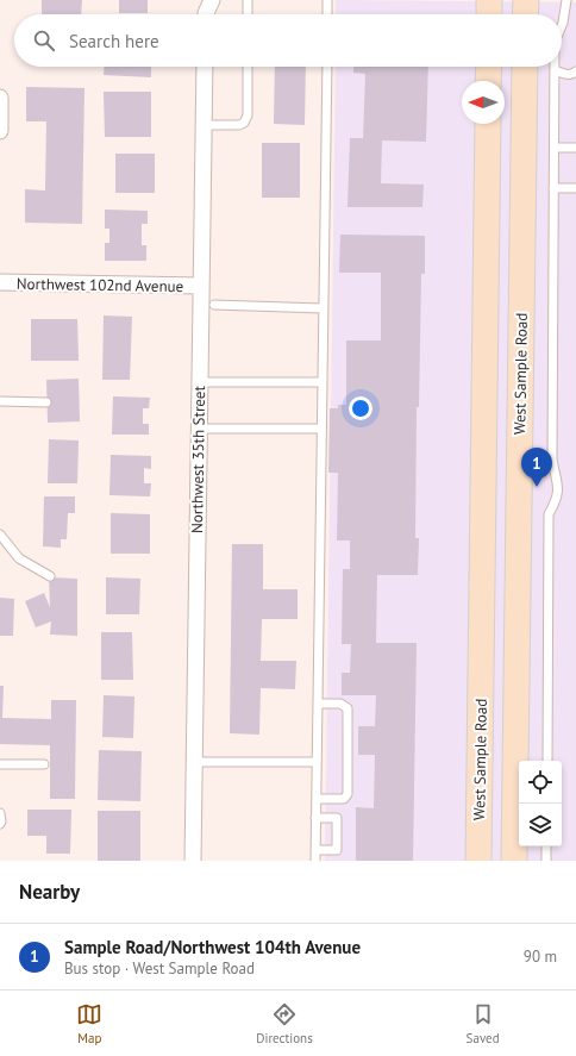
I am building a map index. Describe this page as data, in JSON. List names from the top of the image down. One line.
{"streets":{"main road":["West Sample Road"],"street":["Northwest 102nd Avenue","Northwest 35th Street"]},"crossings":[["Northwest 102nd Avenue","Northwest 35th Street"]],"north":"left","page":{"search":"Search here","pins":"1","heading":"Nearby","list":[{"mark":"1","name":"Sample Road/Northwest 104th Avenue","note":"Bus stop · West Sample Road","value":"90 m"}],"nav":["Map","Directions","Saved"]}}
